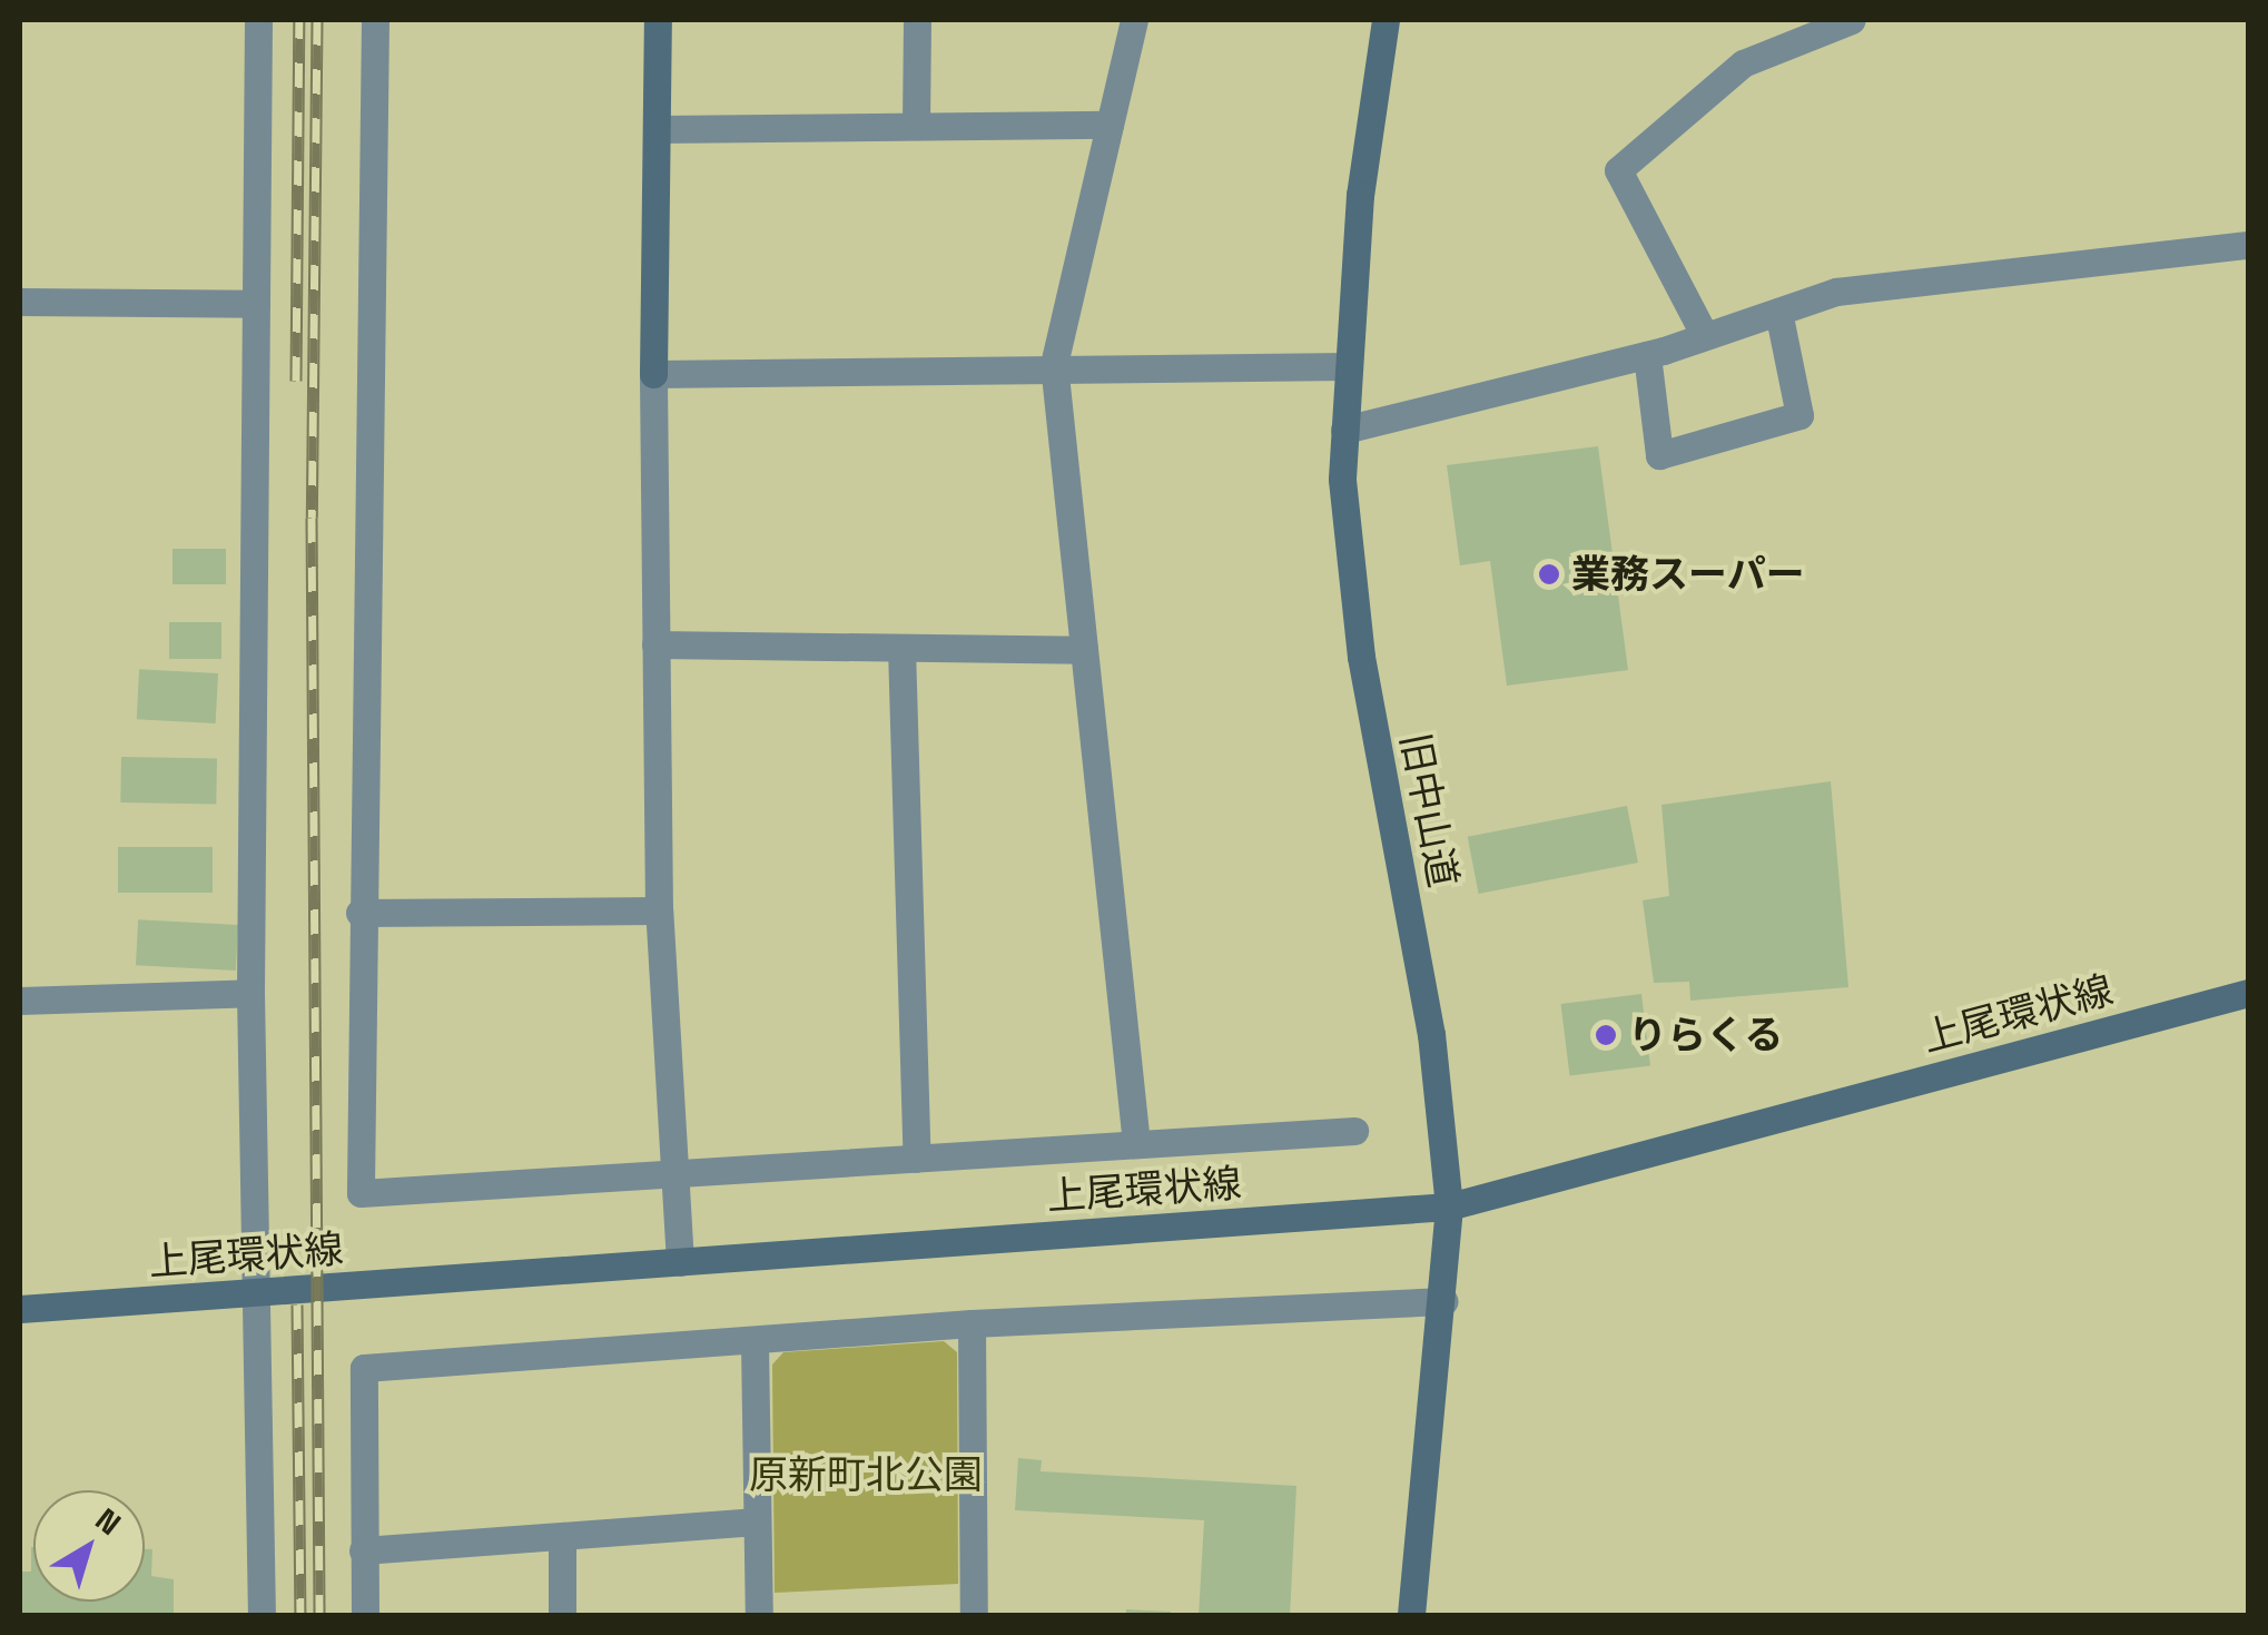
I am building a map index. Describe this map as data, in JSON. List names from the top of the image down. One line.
{"streets":{"main road":["旧中山道","上尾環状線"]},"crossings":[["旧中山道","上尾環状線"]],"parks":["原新町北公園"],"places":["業務スーパー","りらくる"],"north":"top right"}
